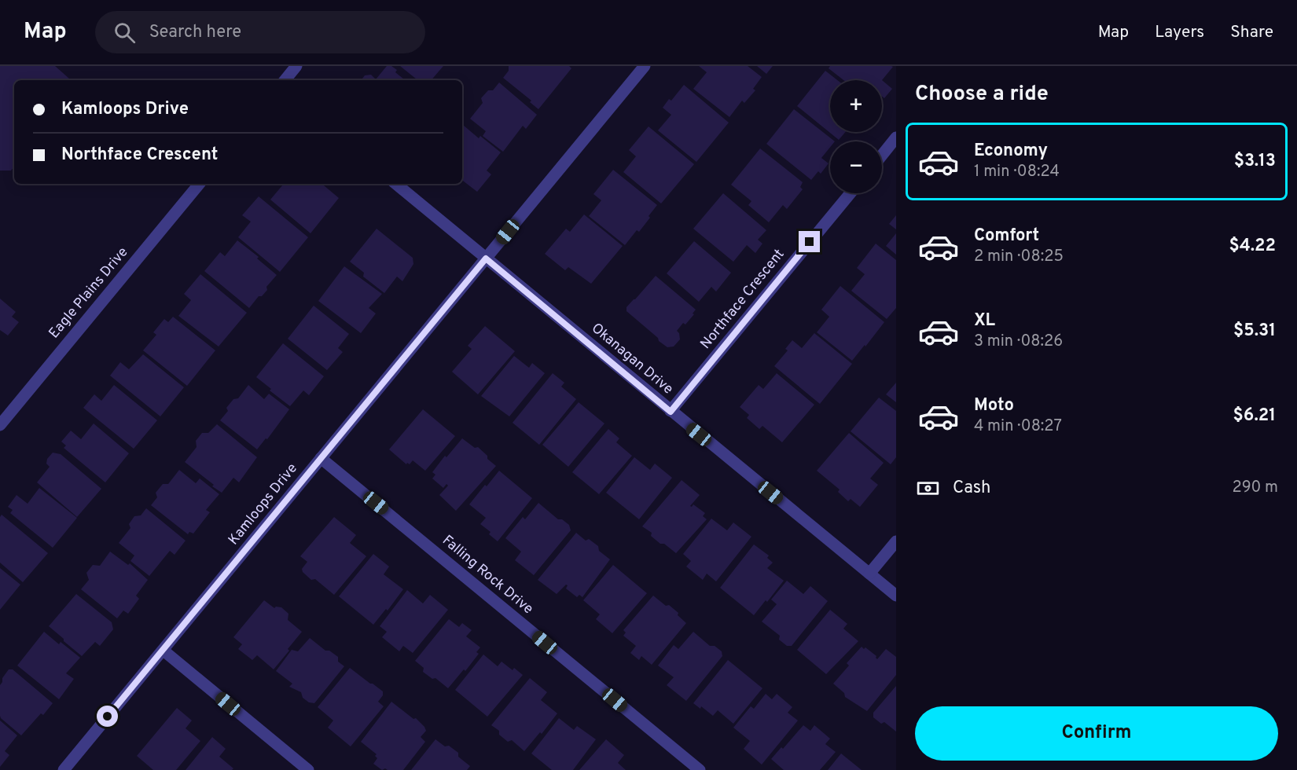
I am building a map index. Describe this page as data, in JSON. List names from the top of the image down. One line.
{"streets":{"street":["Eagle Plains Drive","Northface Crescent","Okanagan Drive","Kamloops Drive","Falling Rock Drive"]},"crossings":[["Northface Crescent","Okanagan Drive"],["Okanagan Drive","Kamloops Drive"],["Kamloops Drive","Falling Rock Drive"]],"page":{"header":"Map","search":"Search here","nav":["Map","Layers","Share"],"heading":"Choose a ride","map_buttons":["+","−"],"banner":["Kamloops Drive","Northface Crescent"],"list":[{"name":"Economy","note":"1 min · 08:24","value":"$3.13"},{"name":"Comfort","note":"2 min · 08:25","value":"$4.22"},{"name":"XL","note":"3 min · 08:26","value":"$5.31"},{"name":"Moto","note":"4 min · 08:27","value":"$6.21"}],"pay":["Cash","290 m"],"buttons":"Confirm"}}
